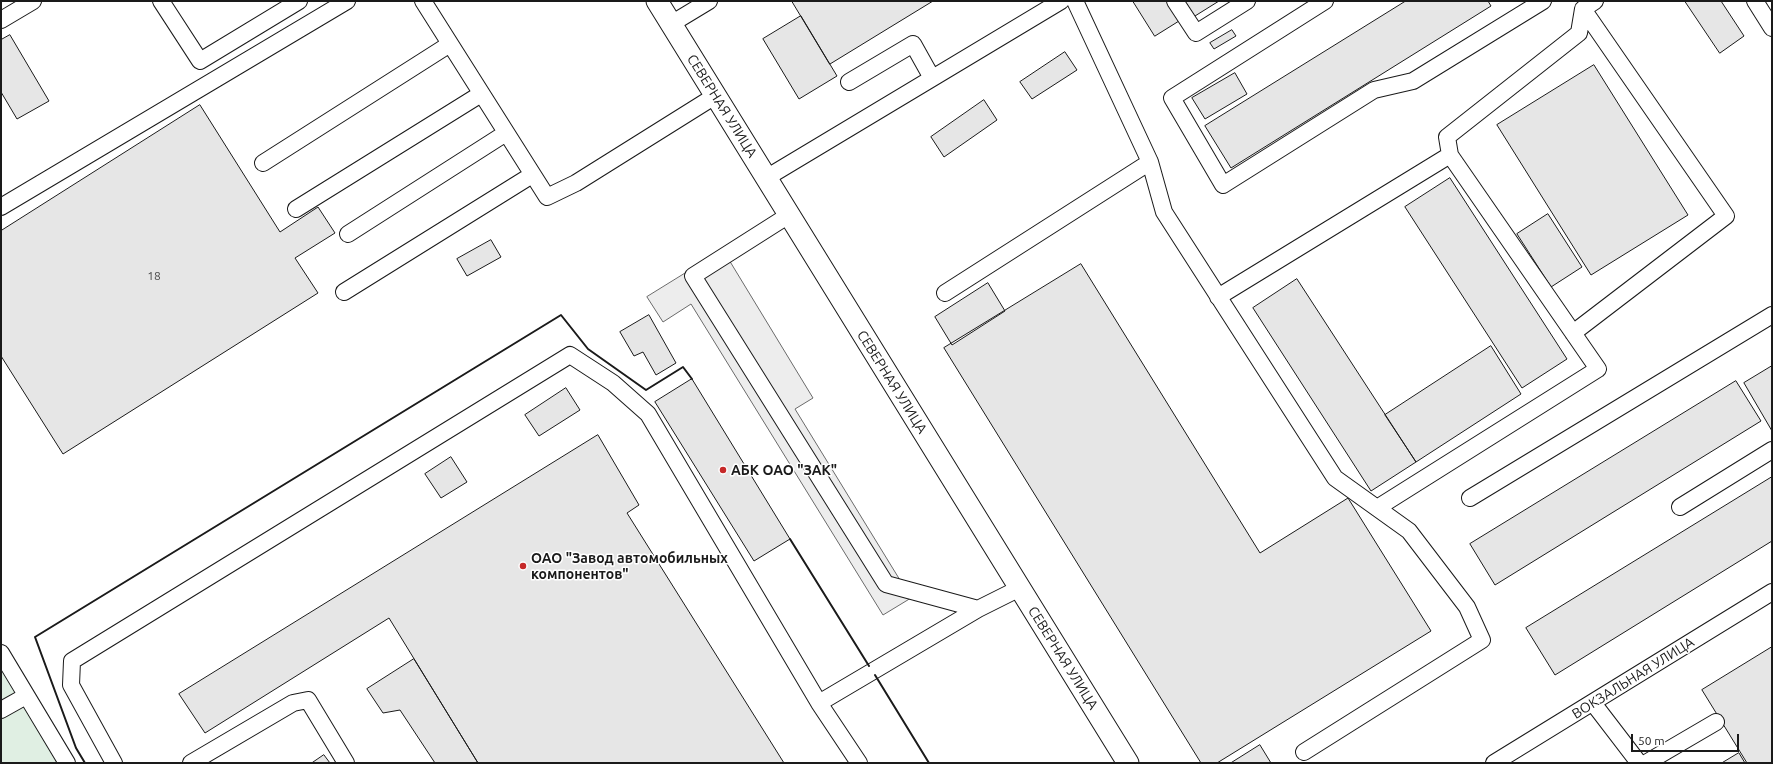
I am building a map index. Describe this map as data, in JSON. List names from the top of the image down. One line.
{"streets":{"main road":["СЕВЕРНАЯ УЛИЦА"],"street":["ВОКЗАЛЬНАЯ УЛИЦА"]},"places":["АБК ОАО \"ЗАК\"","ОАО \"Завод автомобильных компонентов\""],"house_numbers":["18"],"scale_bar":"50 m"}
